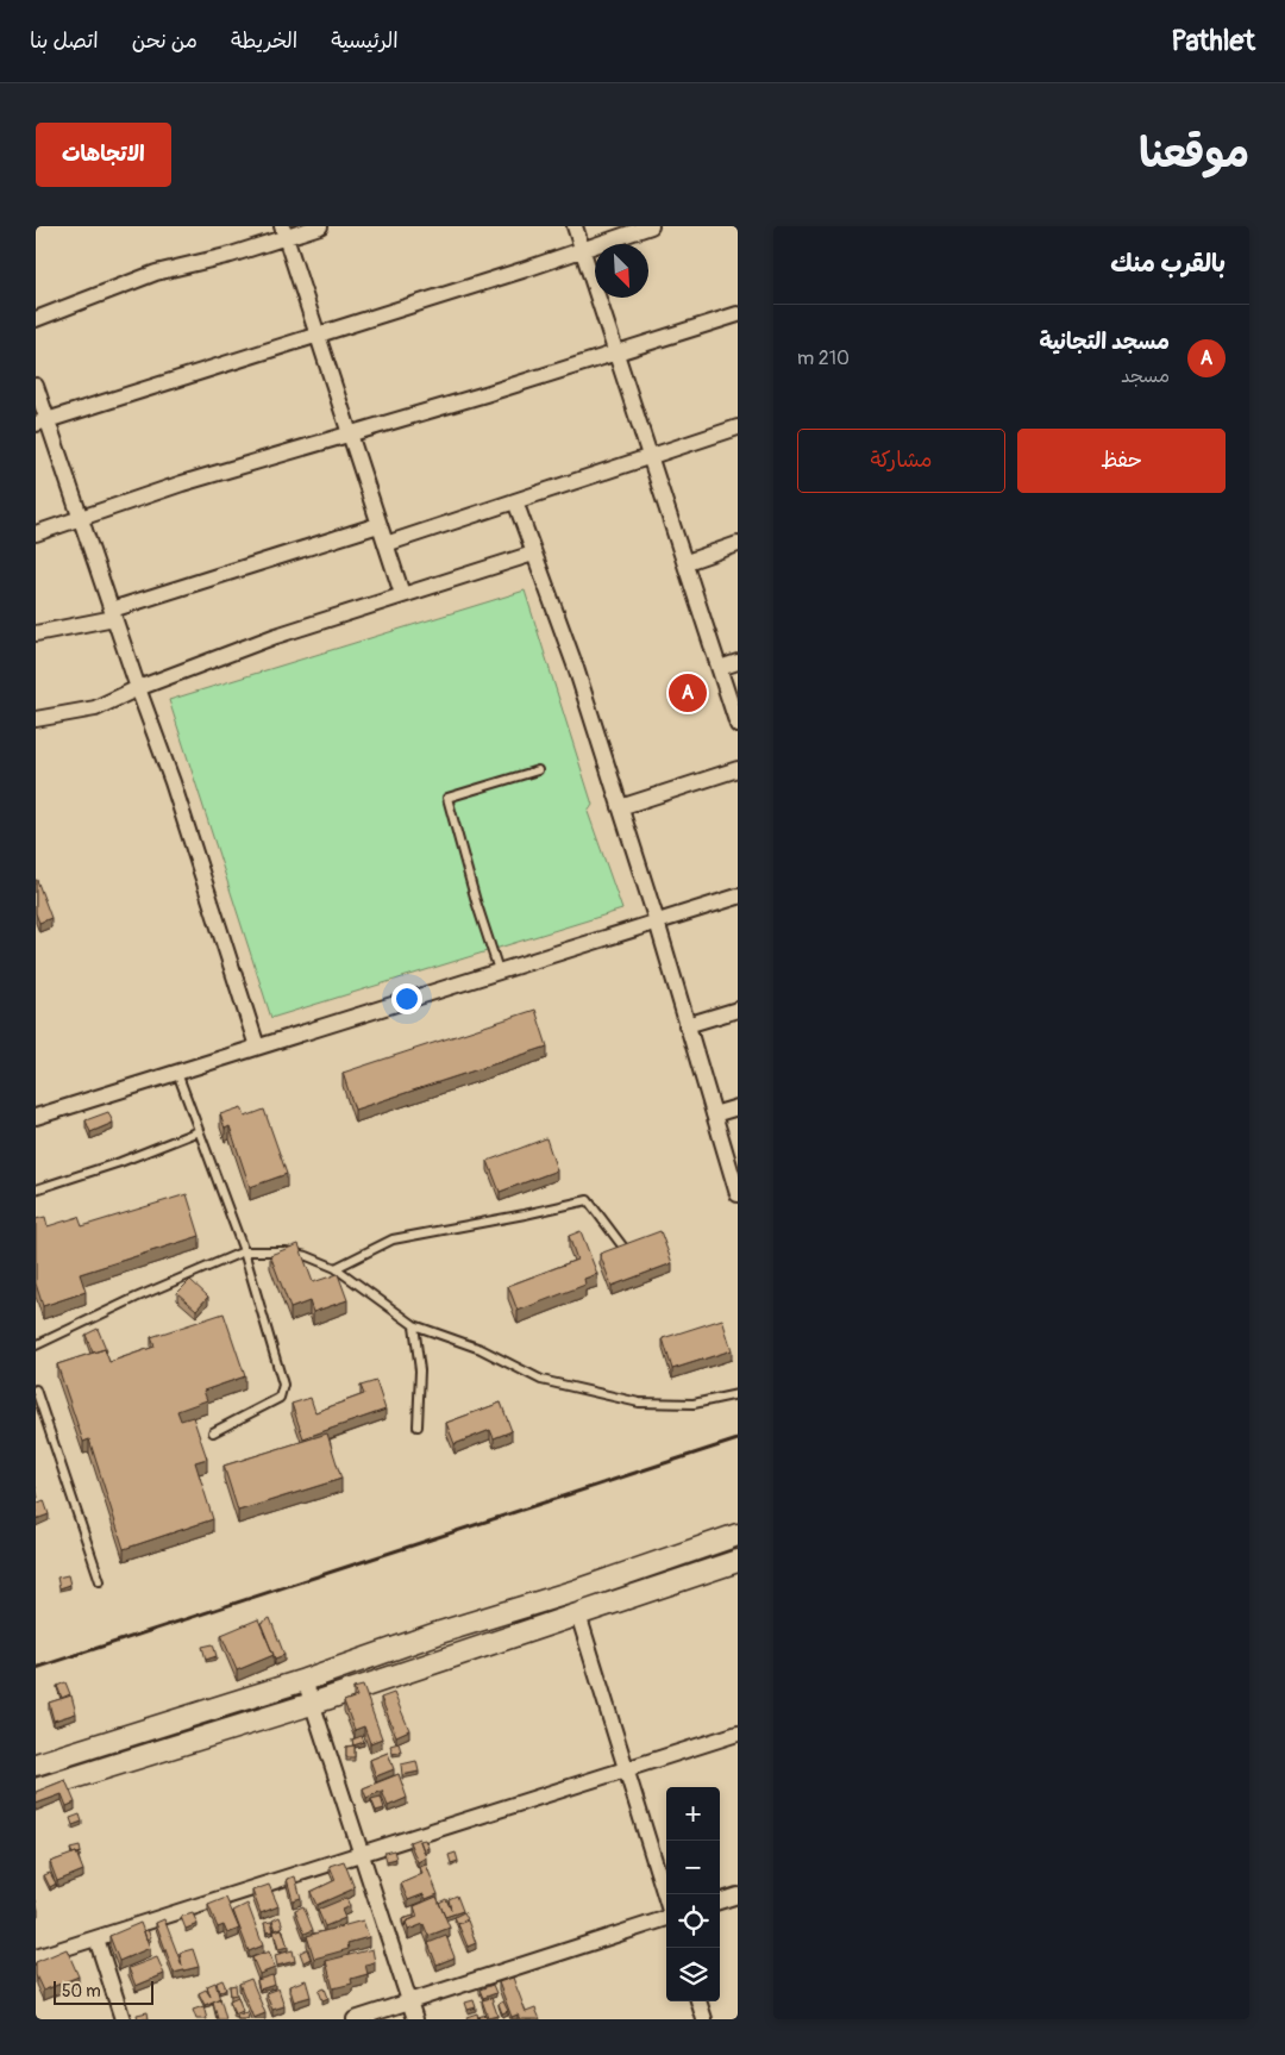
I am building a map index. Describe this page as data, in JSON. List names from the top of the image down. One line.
{"scale_bar":"50 m","north":"bottom right","page":{"header":"Pathlet","nav":["الرئيسية","الخريطة","من نحن","اتصل بنا"],"title":"موقعنا","buttons":["الاتجاهات",["حفظ","مشاركة"]],"heading":"بالقرب منك","list":[{"mark":"A","name":"مسجد التجانية","note":"مسجد","value":"210 m"}],"pins":"A","map_buttons":["+","−"],"scale":"50 m"}}
